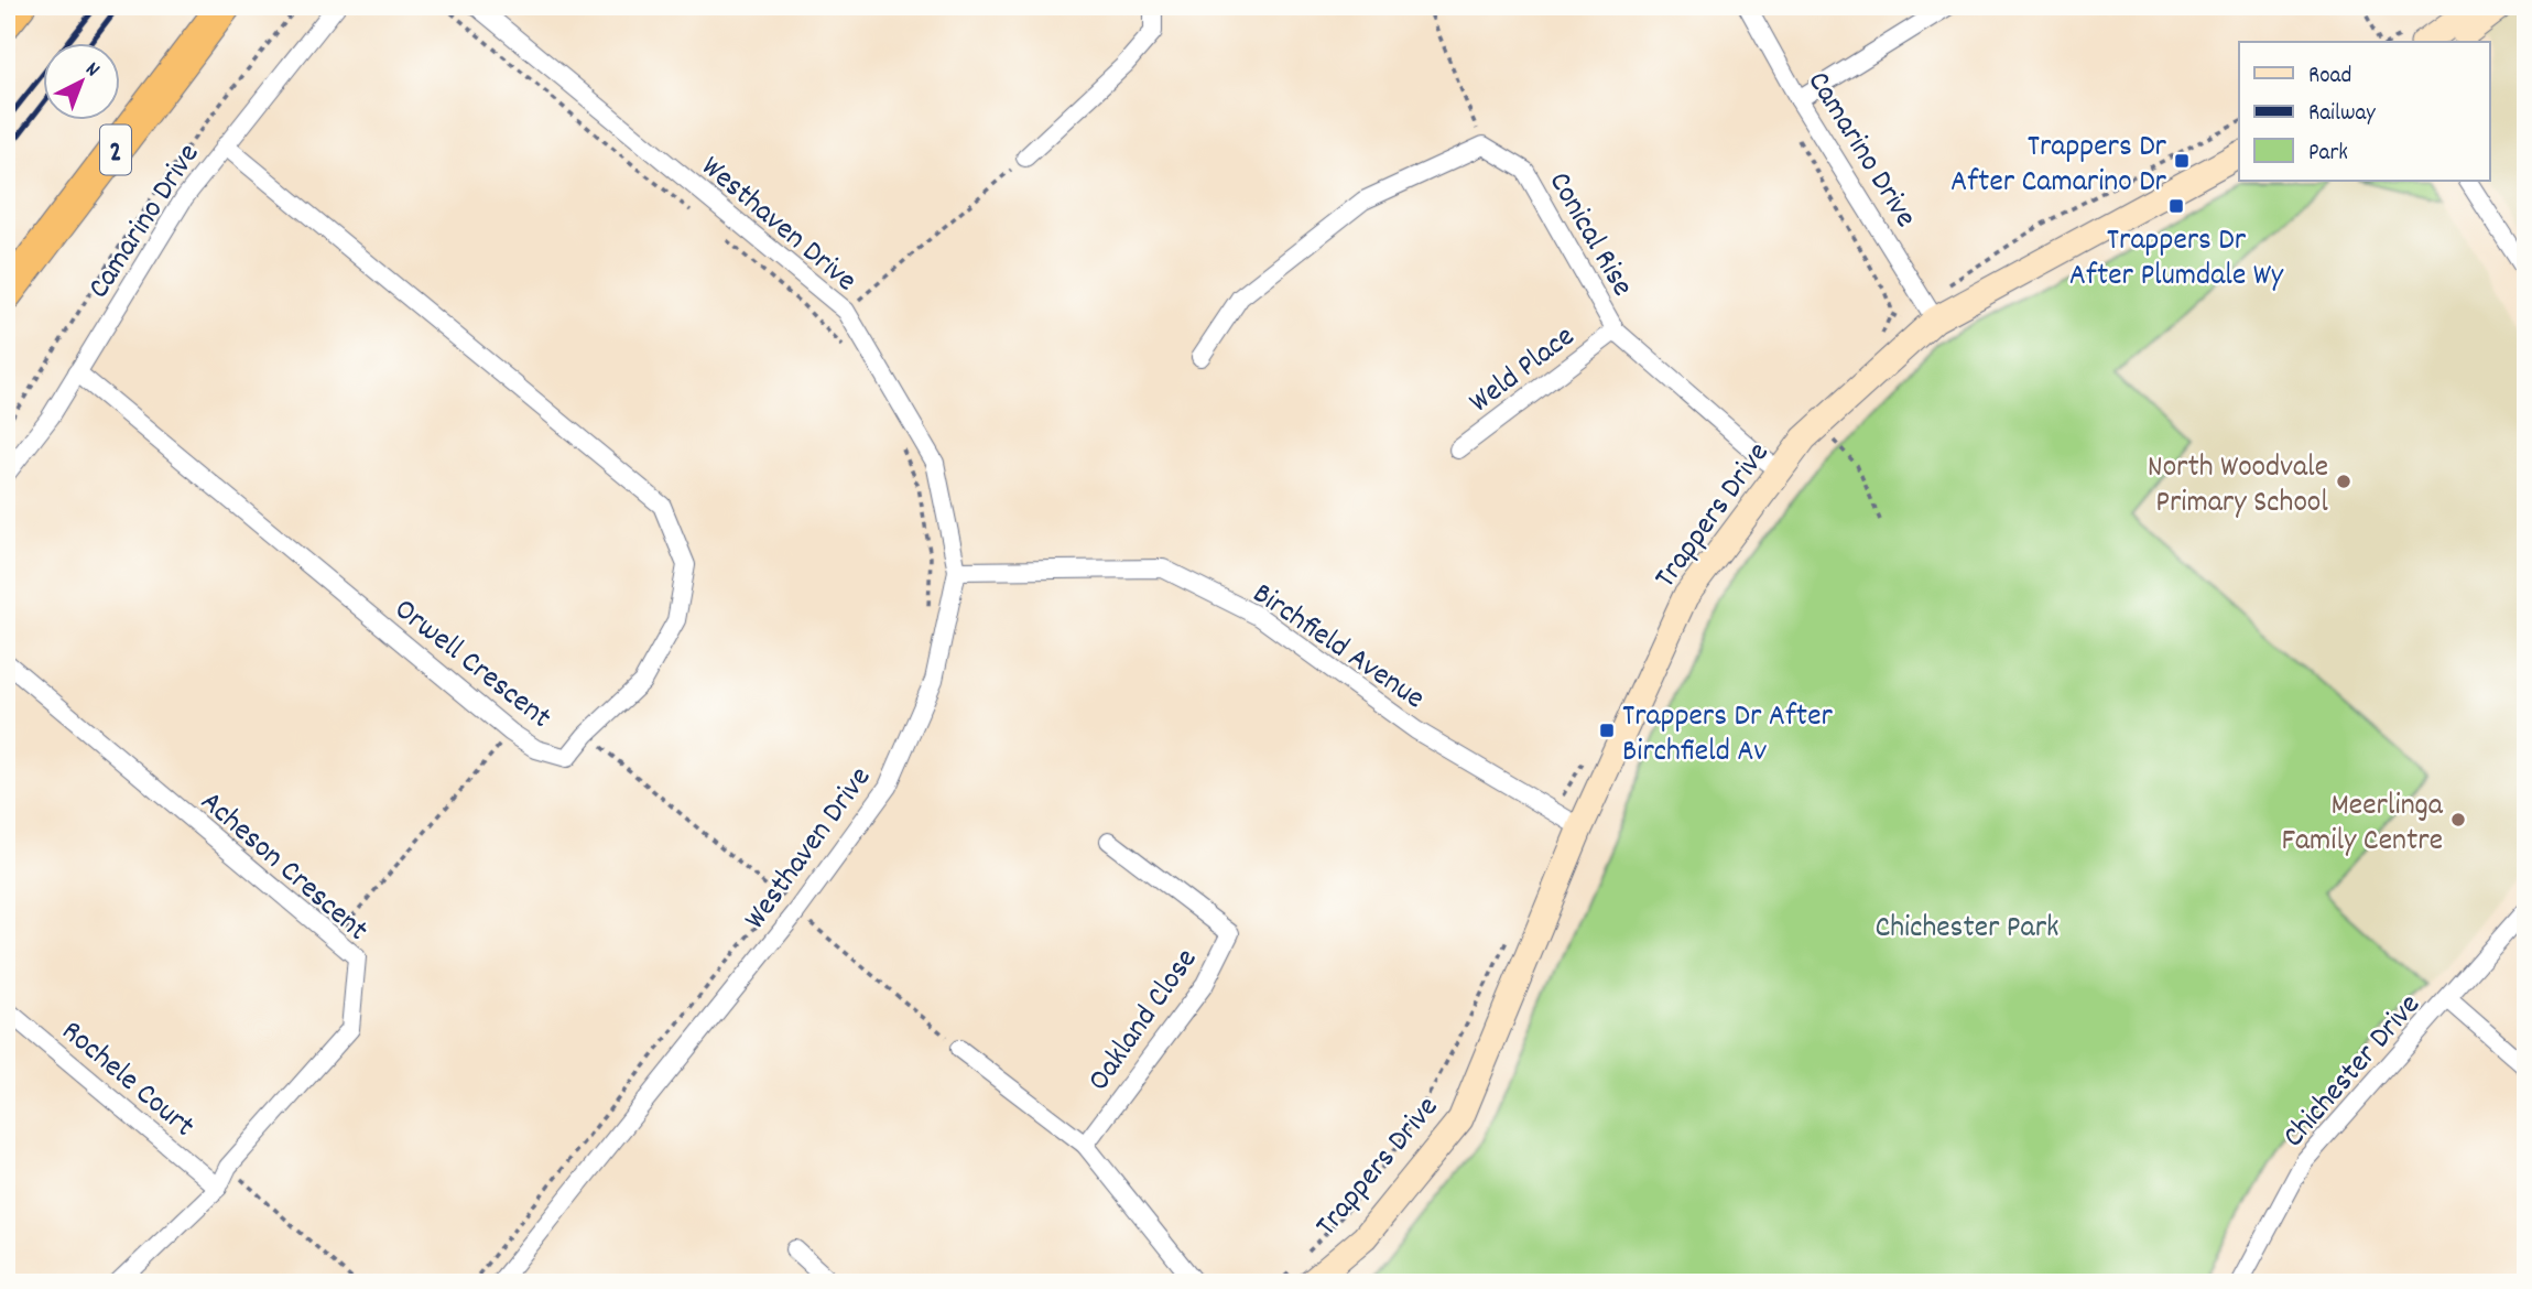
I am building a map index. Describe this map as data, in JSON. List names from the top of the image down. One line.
{"streets":{"highway":["2"],"main road":["Trappers Drive"],"street":["Camarino Drive","Westhaven Drive","Conical Rise","Weld Place","Birchfield Avenue","Orwell Crescent","Acheson Crescent","Oakland Close","Chichester Drive","Rochele Court"]},"crossings":[["Camarino Drive","Trappers Drive"],["Camarino Drive","Orwell Crescent"],["Westhaven Drive","Birchfield Avenue"],["Conical Rise","Weld Place"],["Conical Rise","Trappers Drive"],["Trappers Drive","Birchfield Avenue"],["Acheson Crescent","Rochele Court"]],"parks":["Chichester Park"],"places":{"transit":["Trappers Dr After Camarino Dr","Trappers Dr After Plumdale Wy","Trappers Dr After Birchfield Av"],"other":["North Woodvale Primary School","Meerlinga Family Centre"]},"legend":["Road","Railway","Park"],"north":"top right"}
